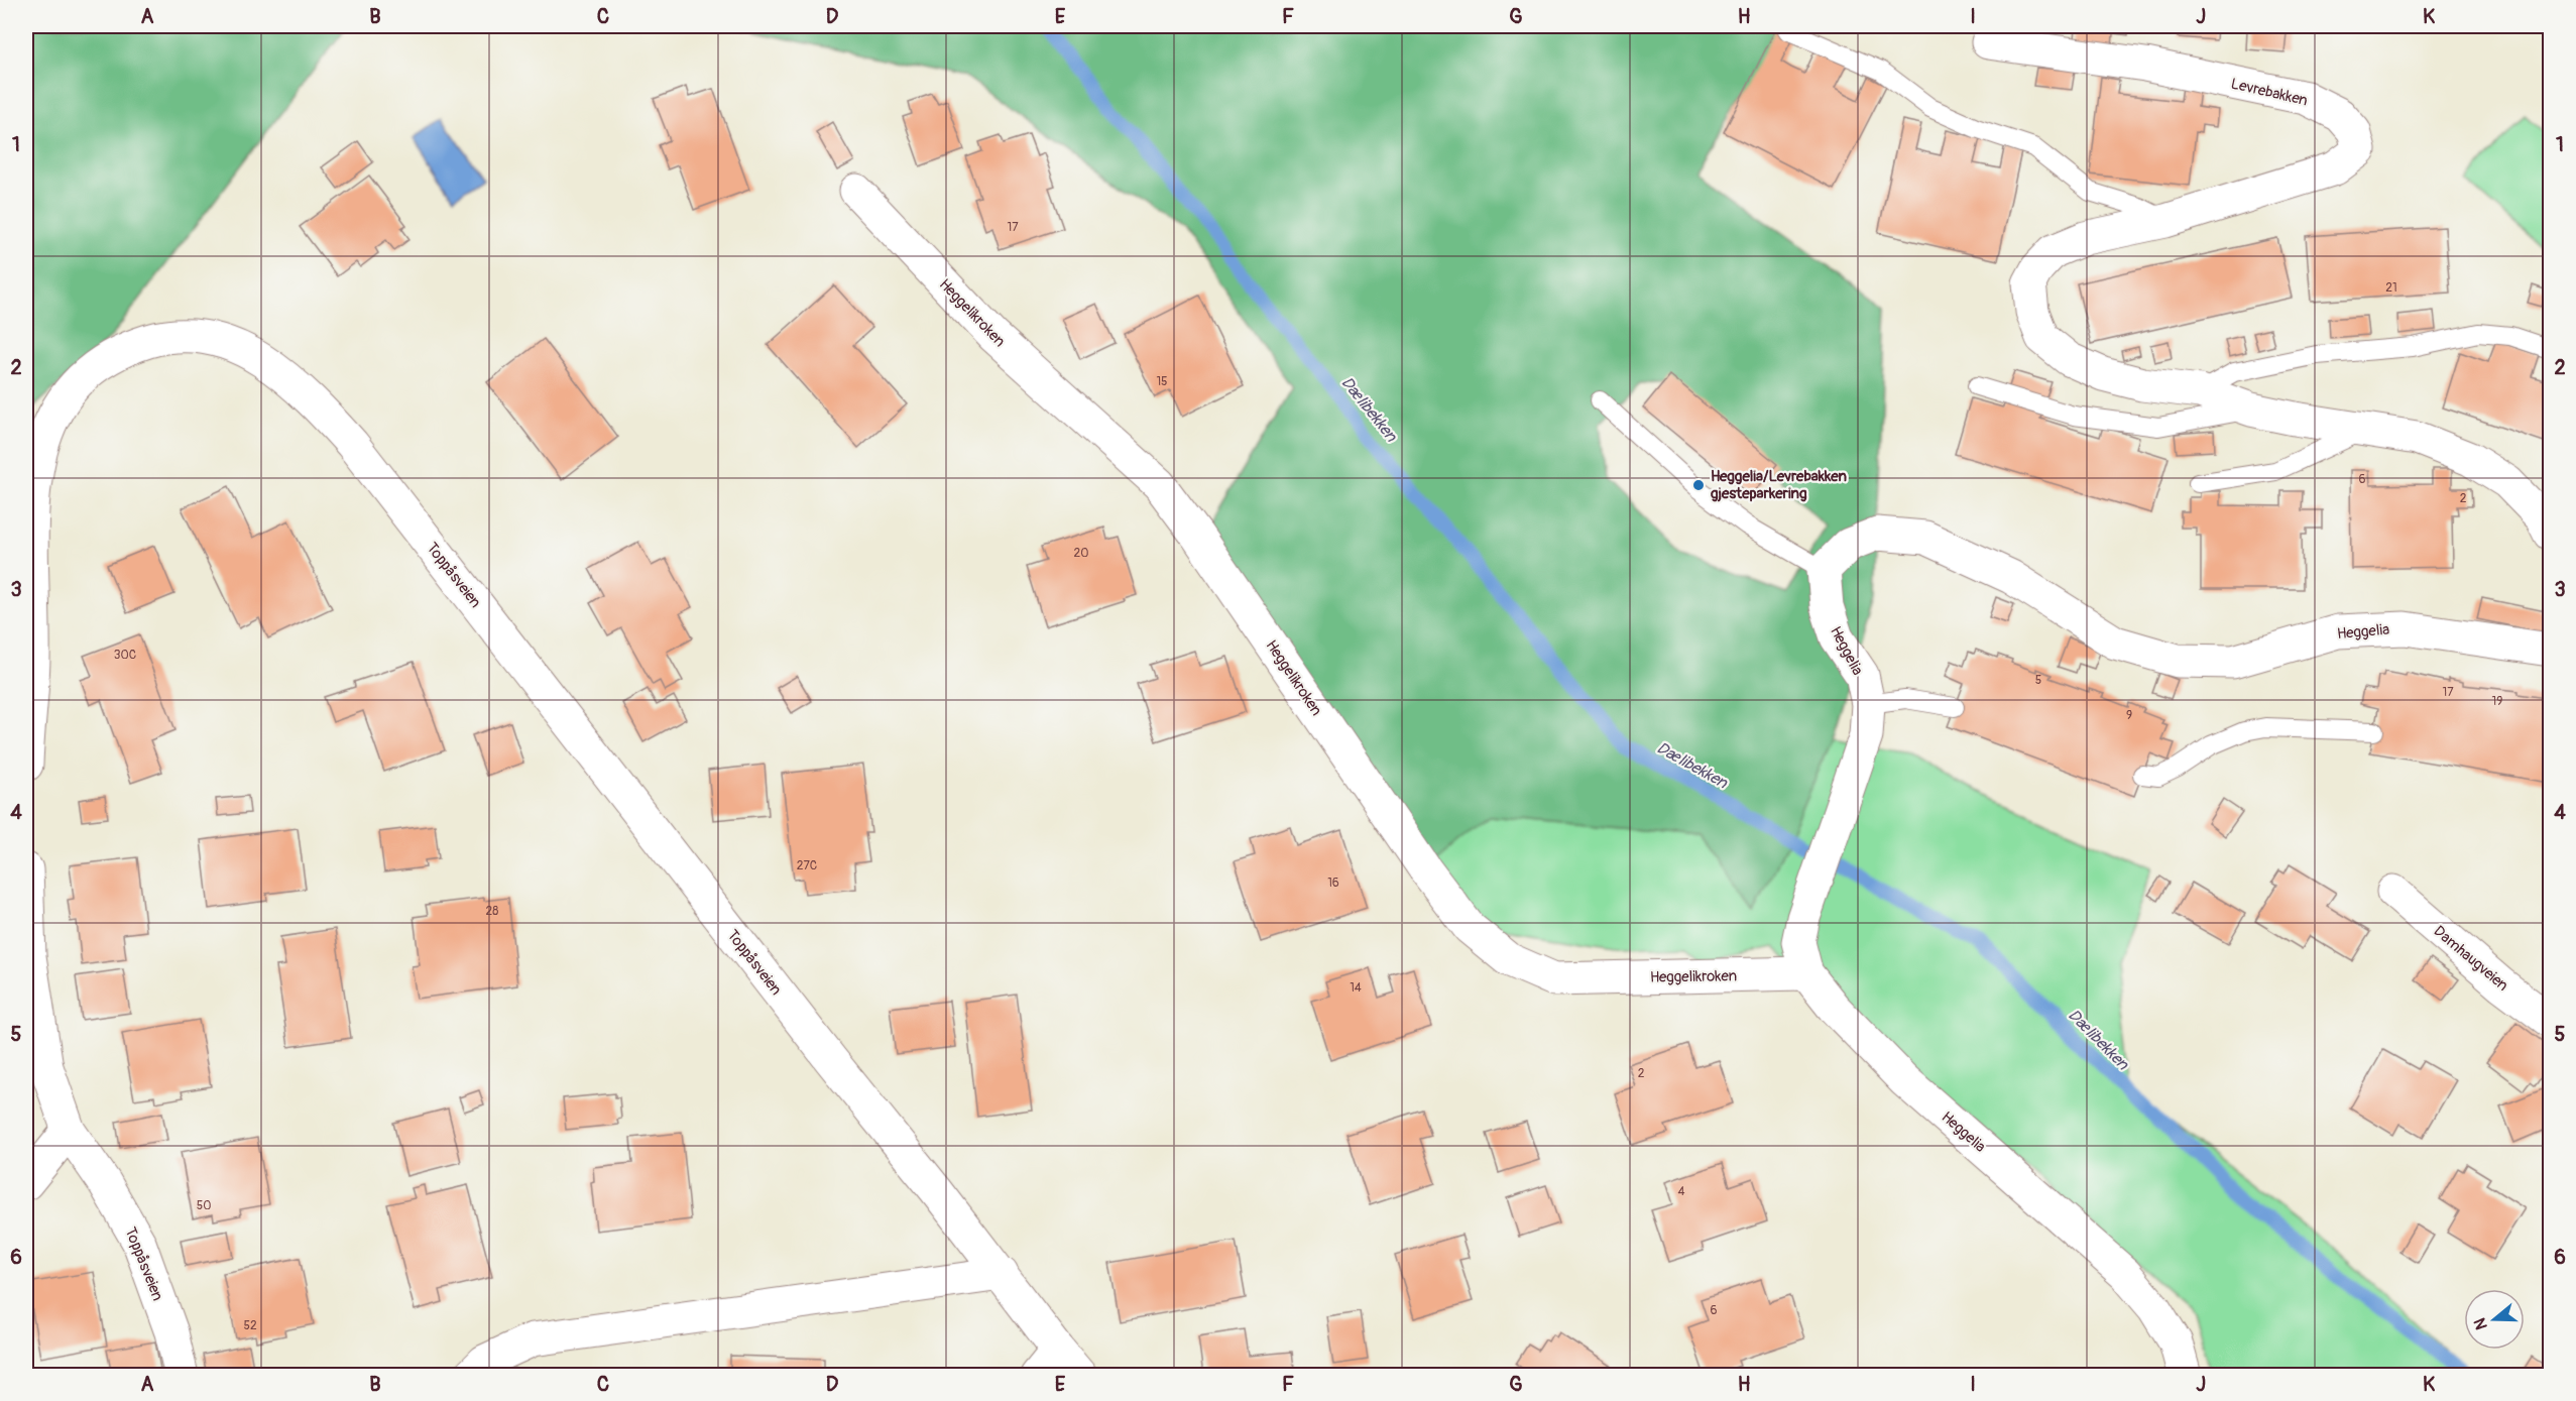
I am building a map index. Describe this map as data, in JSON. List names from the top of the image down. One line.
{"streets":{"street":["Levrebakken","Heggelikroken","Toppåsveien","Heggelia","Damhaugveien"]},"crossings":[["Heggelikroken","Heggelia"]],"water":["Dælibekken"],"places":["Heggelia/Levrebakken gjesteparkering"],"house_numbers":["17","21","15","6","2","20","30C","5","17","19","9","27C","16","28","14","2","4","50","6","52"],"north":"left","grid":{"columns":["A","B","C","D","E","F","G","H","I","J","K"],"rows":["1","2","3","4","5","6"]}}
